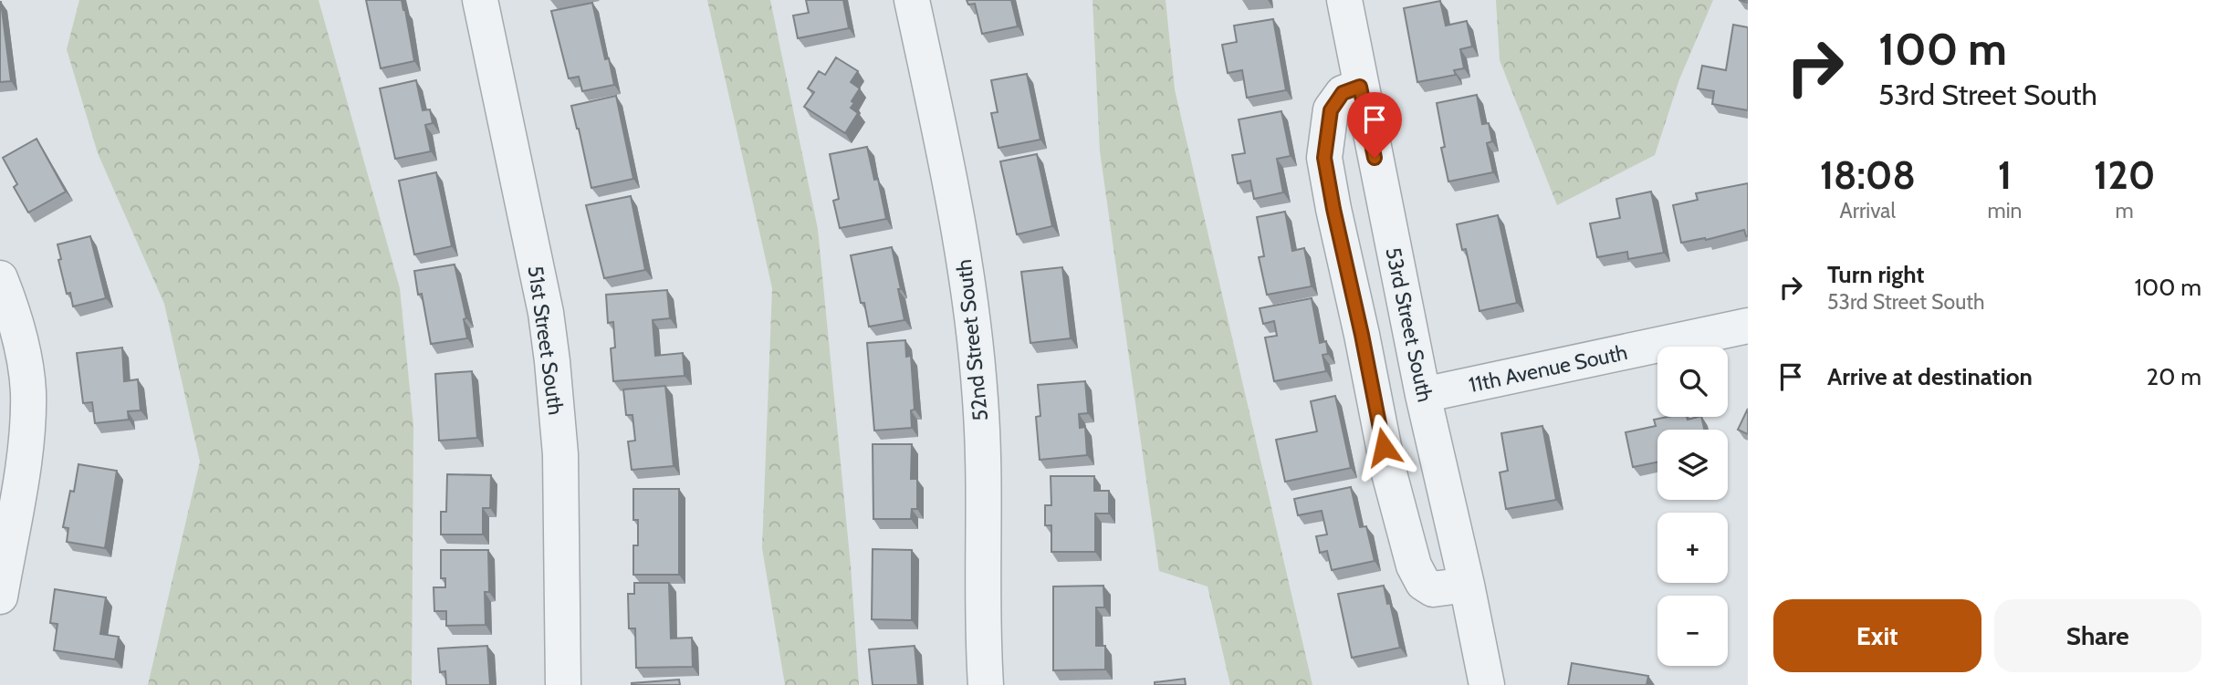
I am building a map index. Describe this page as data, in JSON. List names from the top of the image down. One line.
{"streets":{"street":["53rd Street South","51st Street South","52nd Street South","11th Avenue South"]},"crossings":[["53rd Street South","11th Avenue South"]],"page":{"turn":["100 m","53rd Street South"],"eta":["18:08","Arrival","1","min","120","m"],"list":[{"name":"Turn right","note":"53rd Street South","value":"100 m"},{"name":"Arrive at destination","value":"20 m"}],"map_buttons":["+","−"],"buttons":["Exit","Share"]}}
